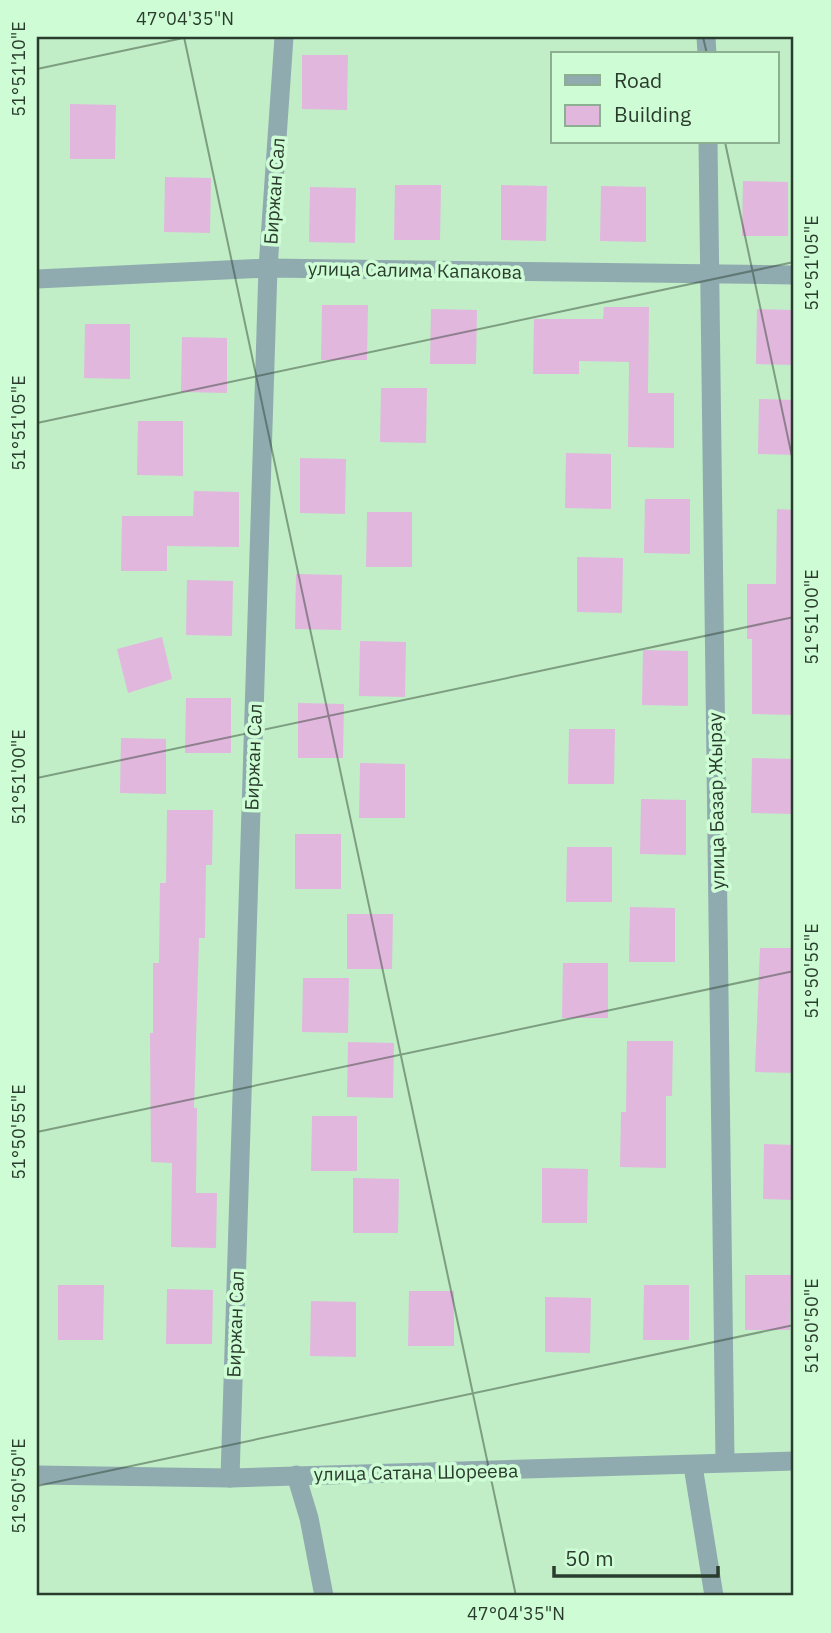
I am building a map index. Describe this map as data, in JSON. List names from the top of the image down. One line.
{"streets":{"street":["Биржан Сал","улица Салима Капакова","улица Базар Жырау","улица Сатана Шореева"]},"crossings":[["Биржан Сал","улица Салима Капакова"],["Биржан Сал","улица Сатана Шореева"],["улица Салима Капакова","улица Базар Жырау"],["улица Базар Жырау","улица Сатана Шореева"]],"legend":["Road","Building"],"scale_bar":"50 m","coordinates":["47°04'35\"N","51°51'10\"E","51°51'05\"E","51°51'00\"E","51°50'55\"E","51°50'50\"E"]}
